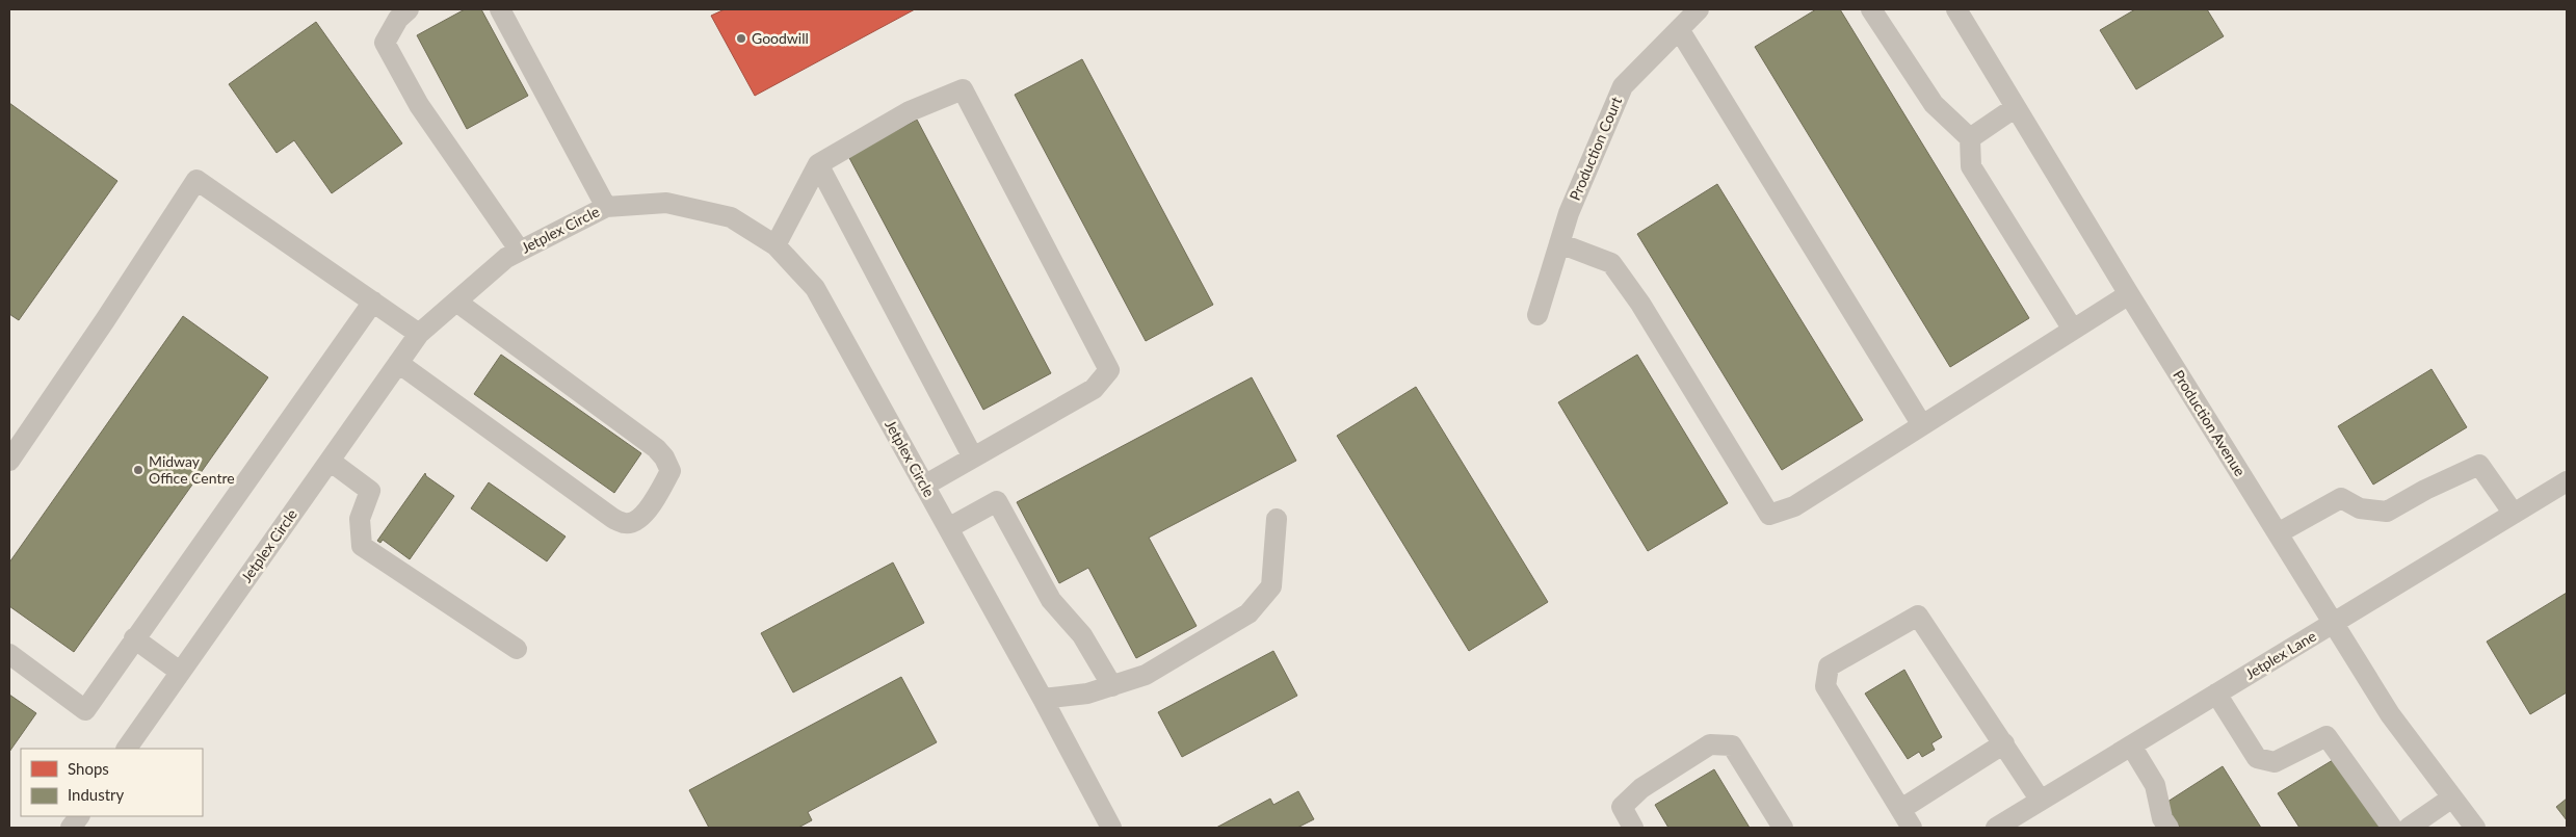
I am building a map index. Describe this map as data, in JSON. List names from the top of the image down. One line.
{"streets":{"street":["Production Court","Jetplex Circle","Production Avenue","Jetplex Lane"]},"crossings":[["Production Avenue","Jetplex Lane"]],"places":["Goodwill","Midway Office Centre"],"legend":["Shops","Industry"]}
